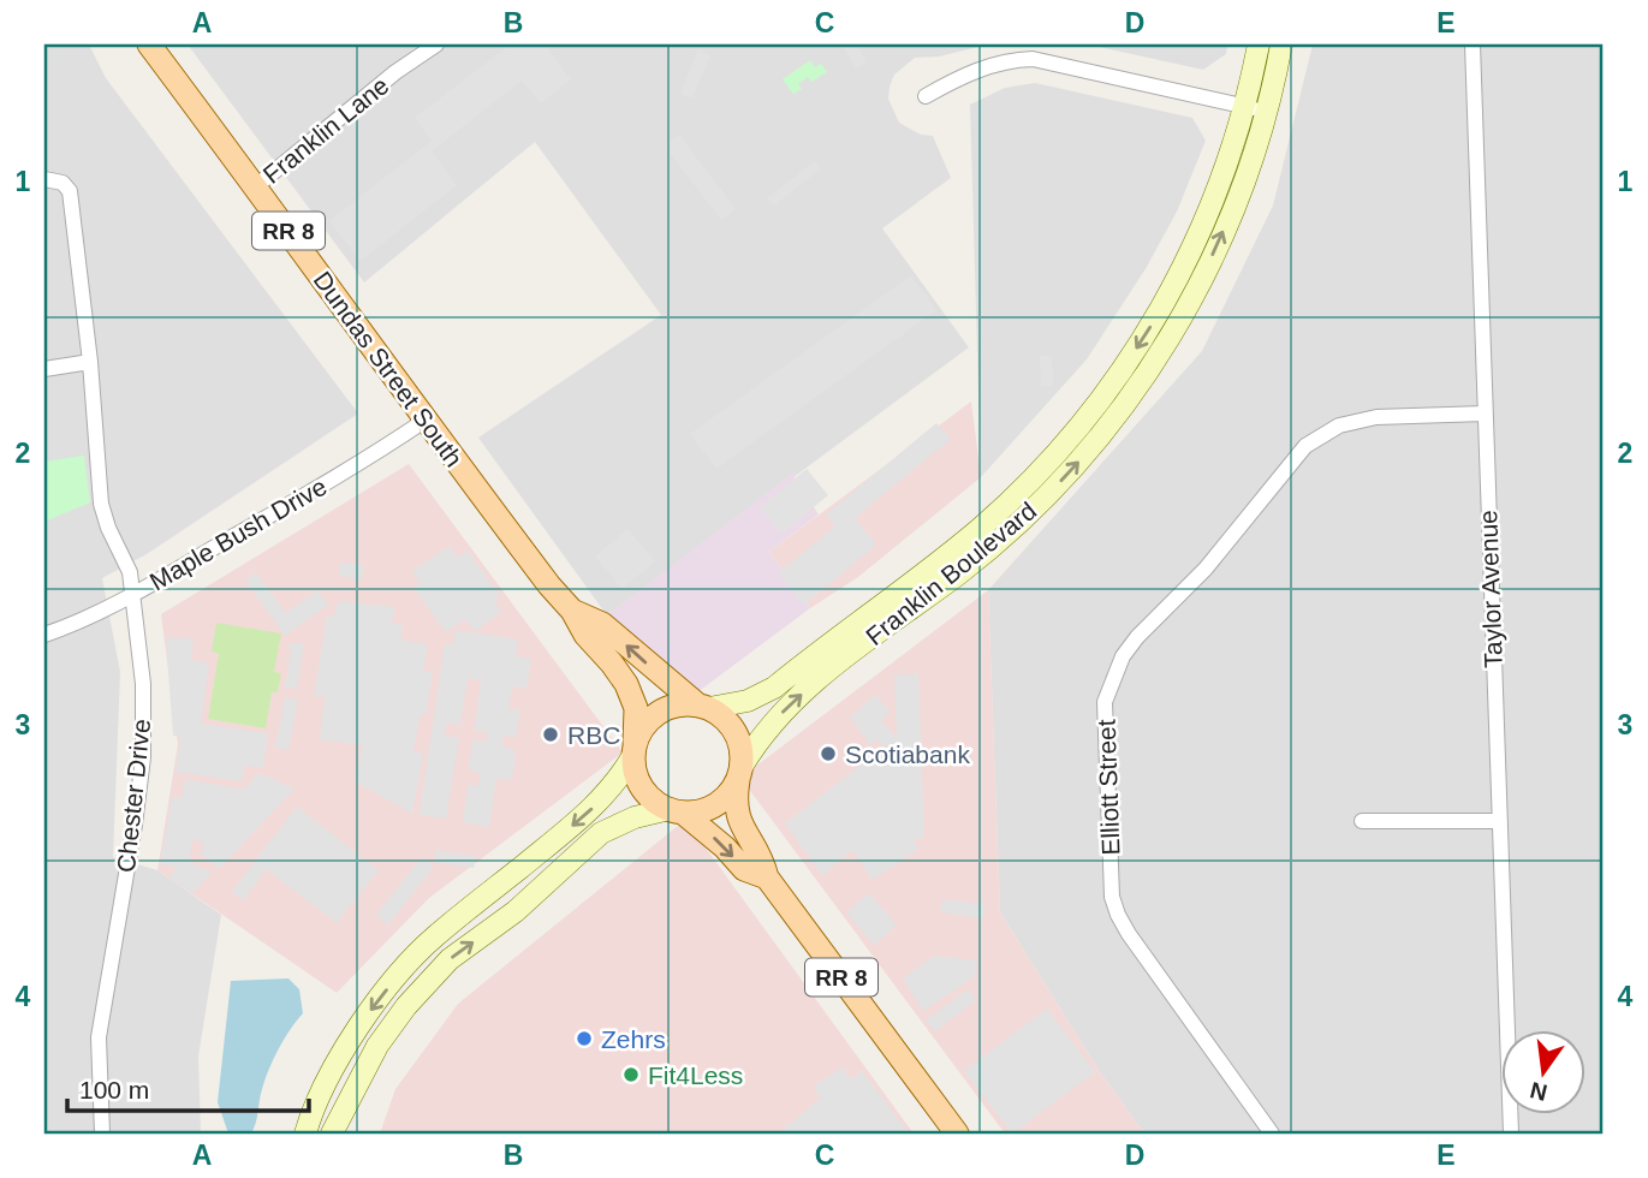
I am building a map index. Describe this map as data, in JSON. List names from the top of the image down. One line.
{"streets":{"main road":["RR 8","Dundas Street South","Franklin Boulevard"],"street":["Franklin Lane","Maple Bush Drive","Taylor Avenue","Elliott Street","Chester Drive"]},"crossings":[["Franklin Lane","Dundas Street South"],["RR 8","Dundas Street South"],["RR 8","Franklin Boulevard"],["Dundas Street South","Maple Bush Drive"],["Dundas Street South","Franklin Boulevard"],["Maple Bush Drive","Chester Drive"],["Taylor Avenue","Elliott Street"]],"places":["RBC","Scotiabank","Zehrs","Fit4Less"],"scale_bar":"100 m","north":"bottom","grid":{"columns":["A","B","C","D","E"],"rows":["1","2","3","4"]}}
